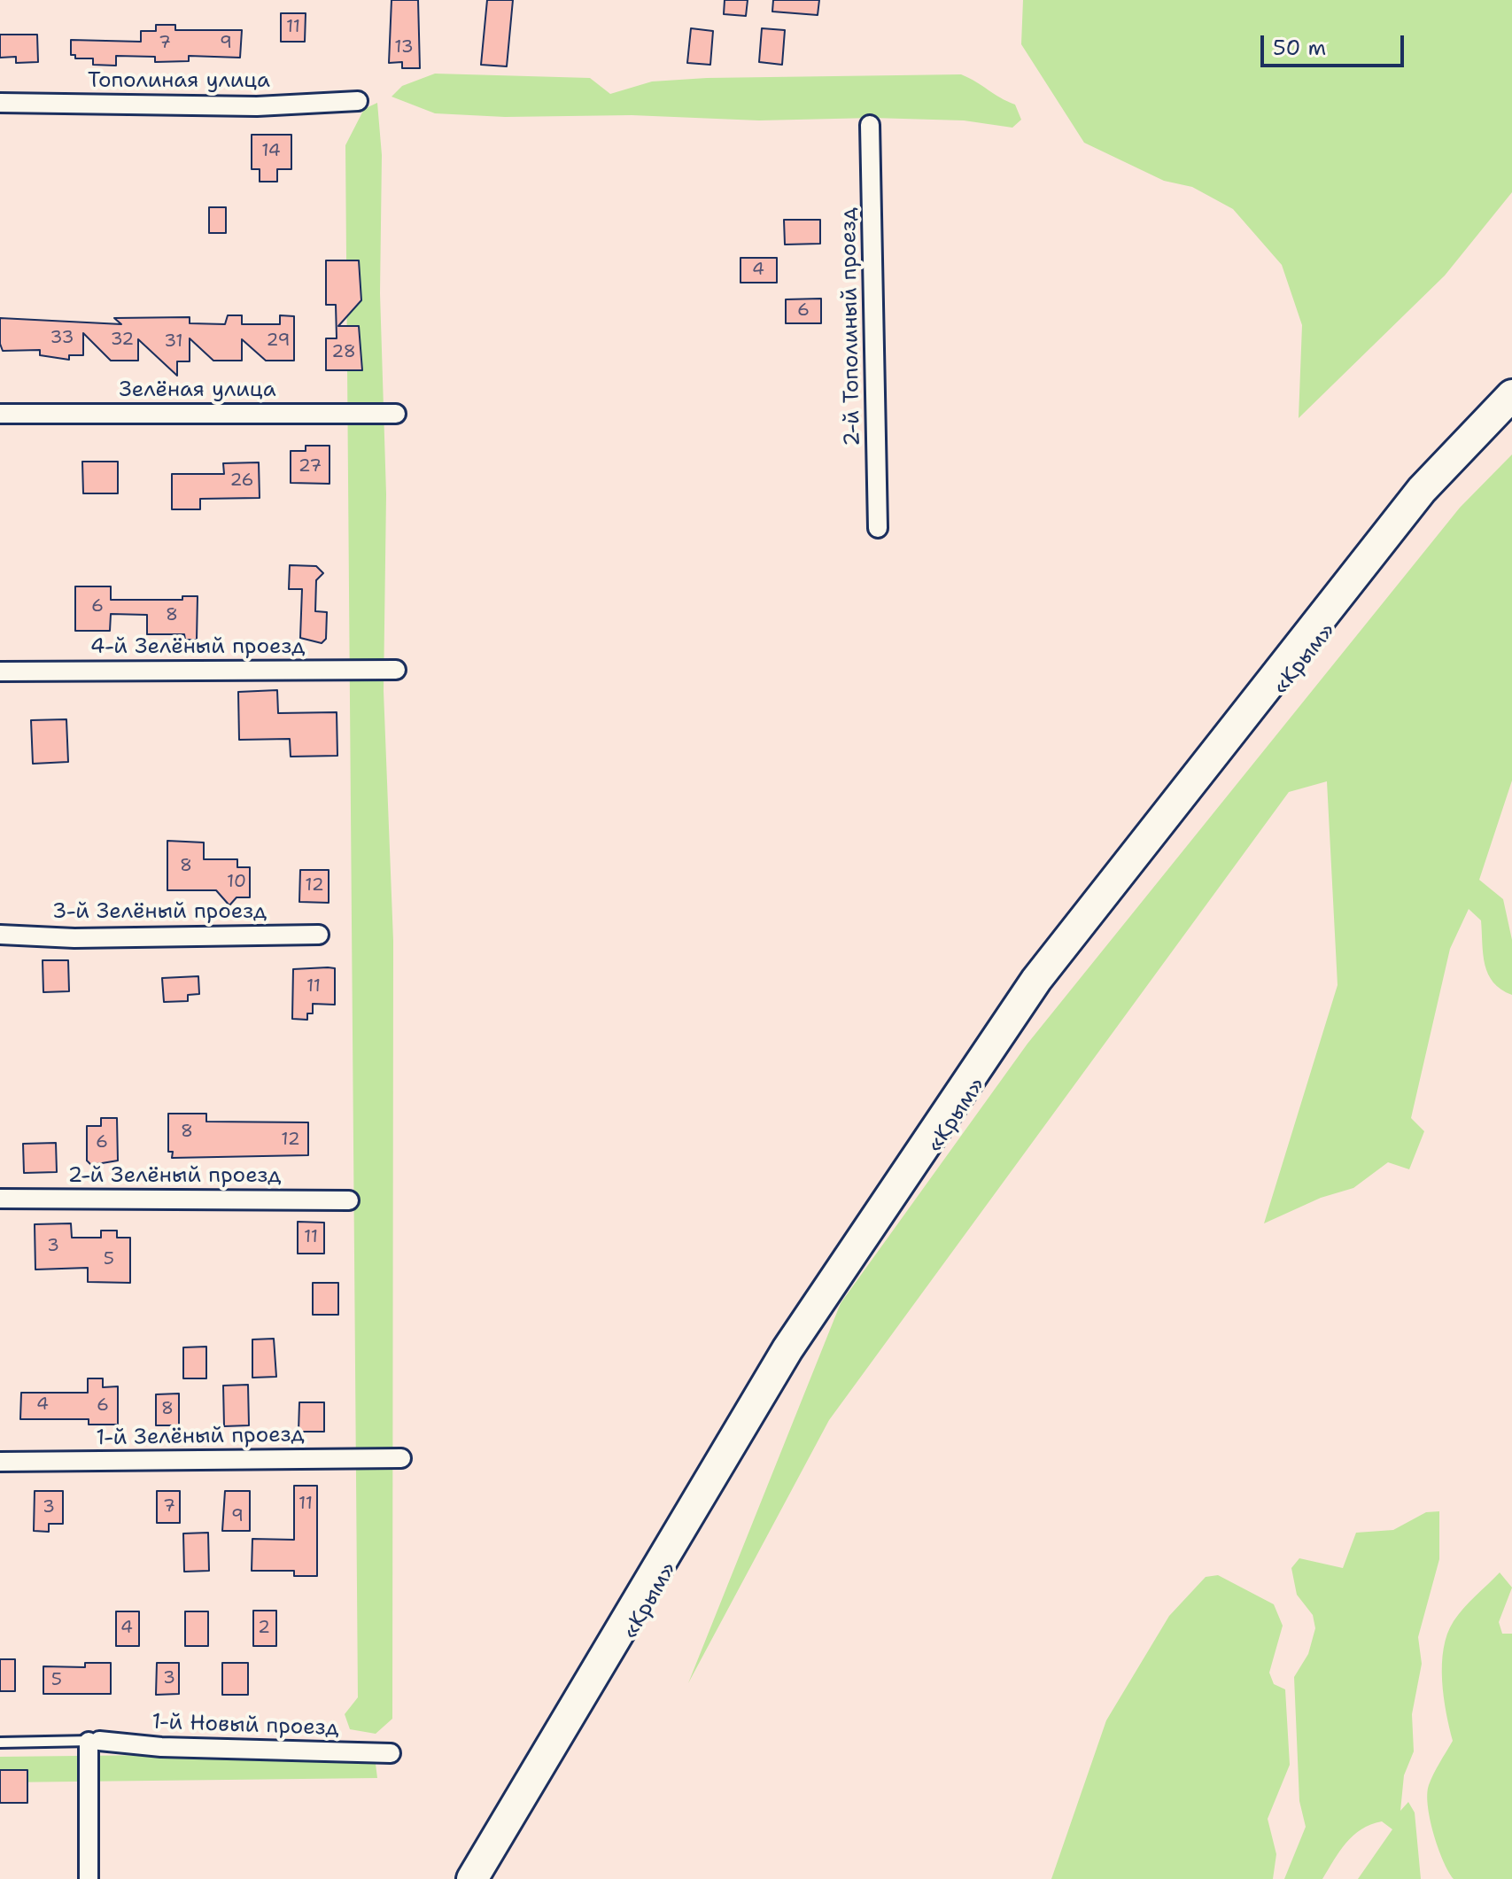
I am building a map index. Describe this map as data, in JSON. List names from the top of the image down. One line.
{"streets":{"highway":["«Крым»"],"street":["Тополиная улица","2-й Тополиный проезд","Зелёная улица","4-й Зелёный проезд","3-й Зелёный проезд","2-й Зелёный проезд","1-й Зелёный проезд","1-й Новый проезд"]},"house_numbers":["11","7","9","13","14","4","6","33","32","29","31","28","27","26","6","8","8","10","12","11","8","12","6","11","3","5","4","6","8","11","7","3","9","4","2","3","5"],"scale_bar":"50 m"}
